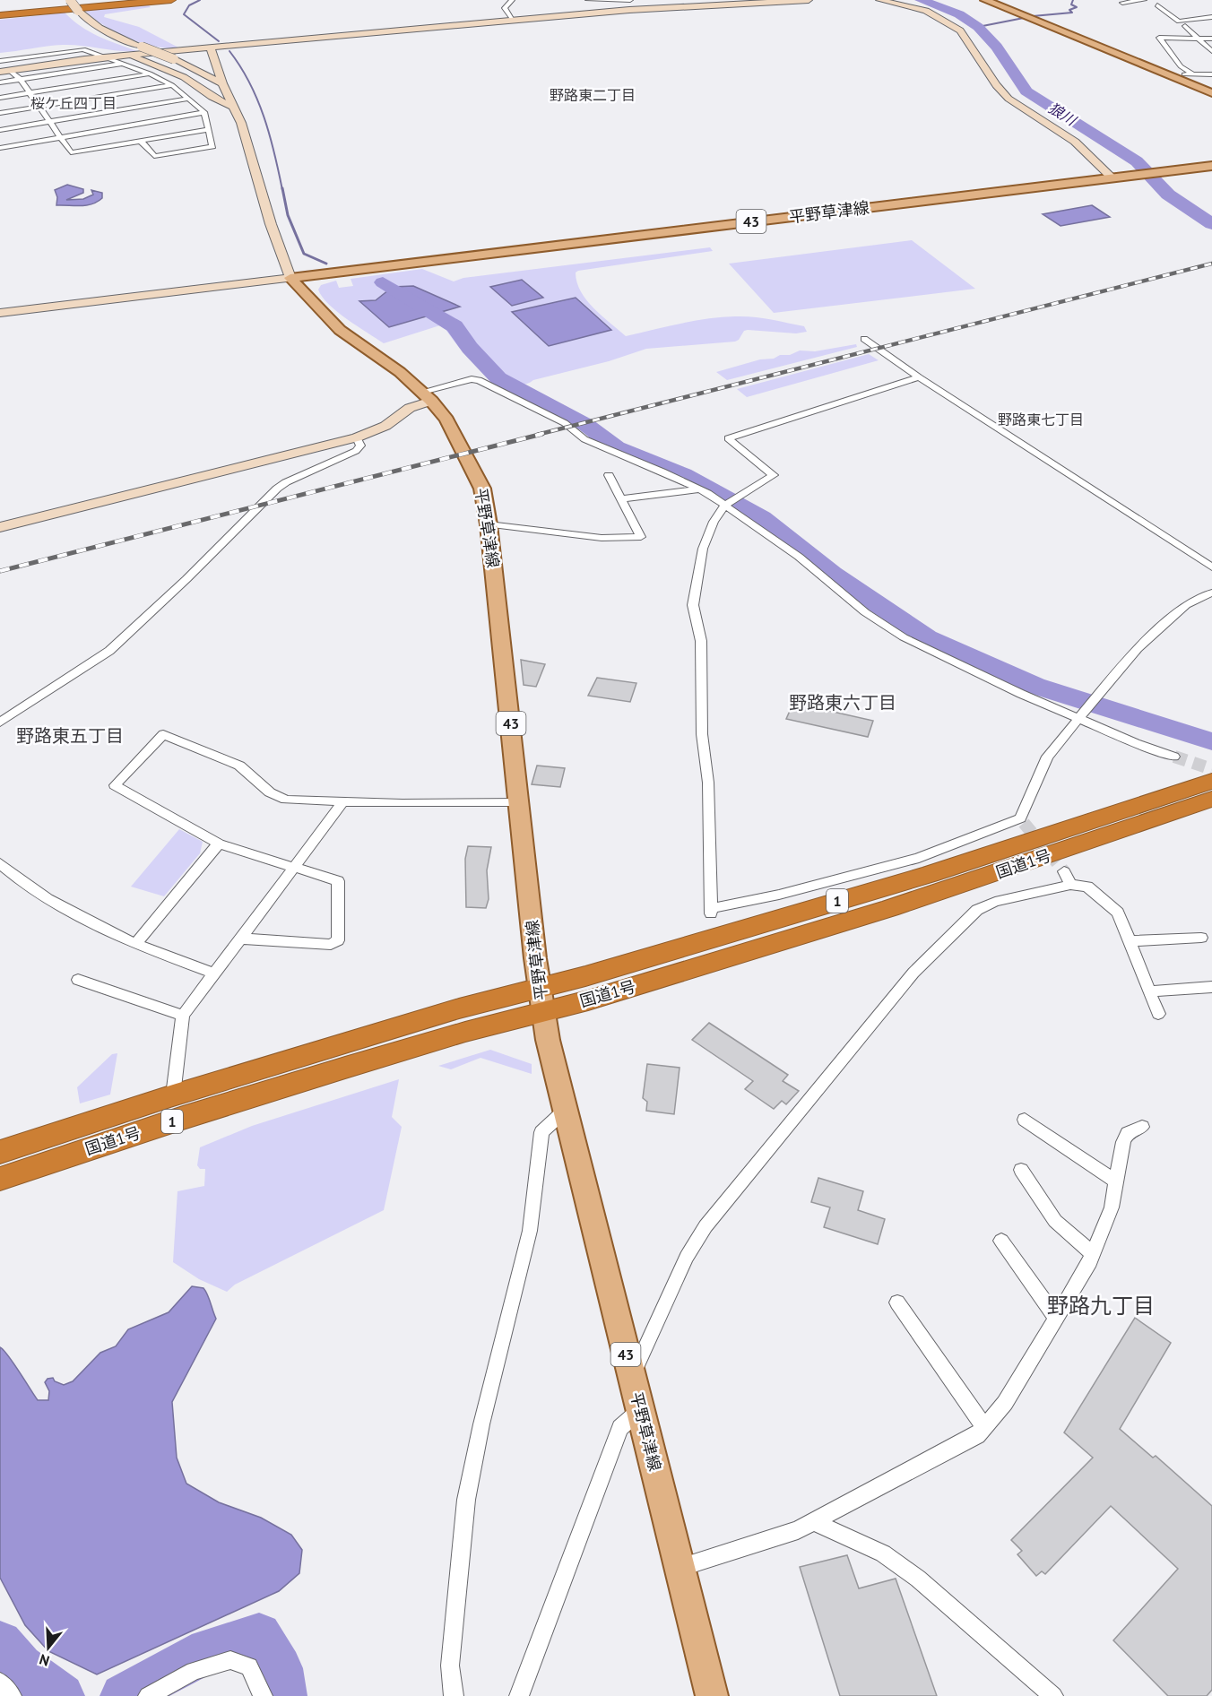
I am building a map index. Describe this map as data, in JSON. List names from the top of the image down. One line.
{"streets":{"highway":["国道1号","1"],"main road":["平野草津線","43"]},"crossings":[["平野草津線","国道1号"]],"districts":["野路東二丁目","桜ケ丘四丁目","野路東七丁目","野路東六丁目","野路東五丁目","野路九丁目"],"water":["狼川"],"north":"bottom"}
